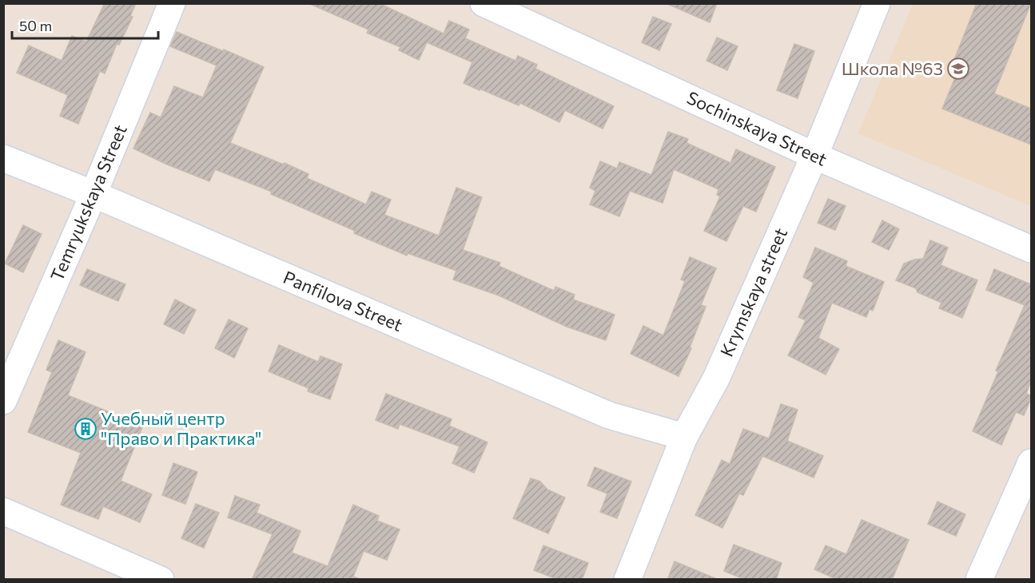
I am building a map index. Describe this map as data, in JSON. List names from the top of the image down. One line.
{"streets":{"street":["Sochinskaya Street","Temryukskaya Street","Krymskaya street","Panfilova Street"]},"crossings":[["Sochinskaya Street","Krymskaya street"],["Temryukskaya Street","Panfilova Street"],["Krymskaya street","Panfilova Street"]],"places":{"school or university":["Школа №63"],"building":["Учебный центр \"Право и Практика\""]},"scale_bar":"50 m"}
